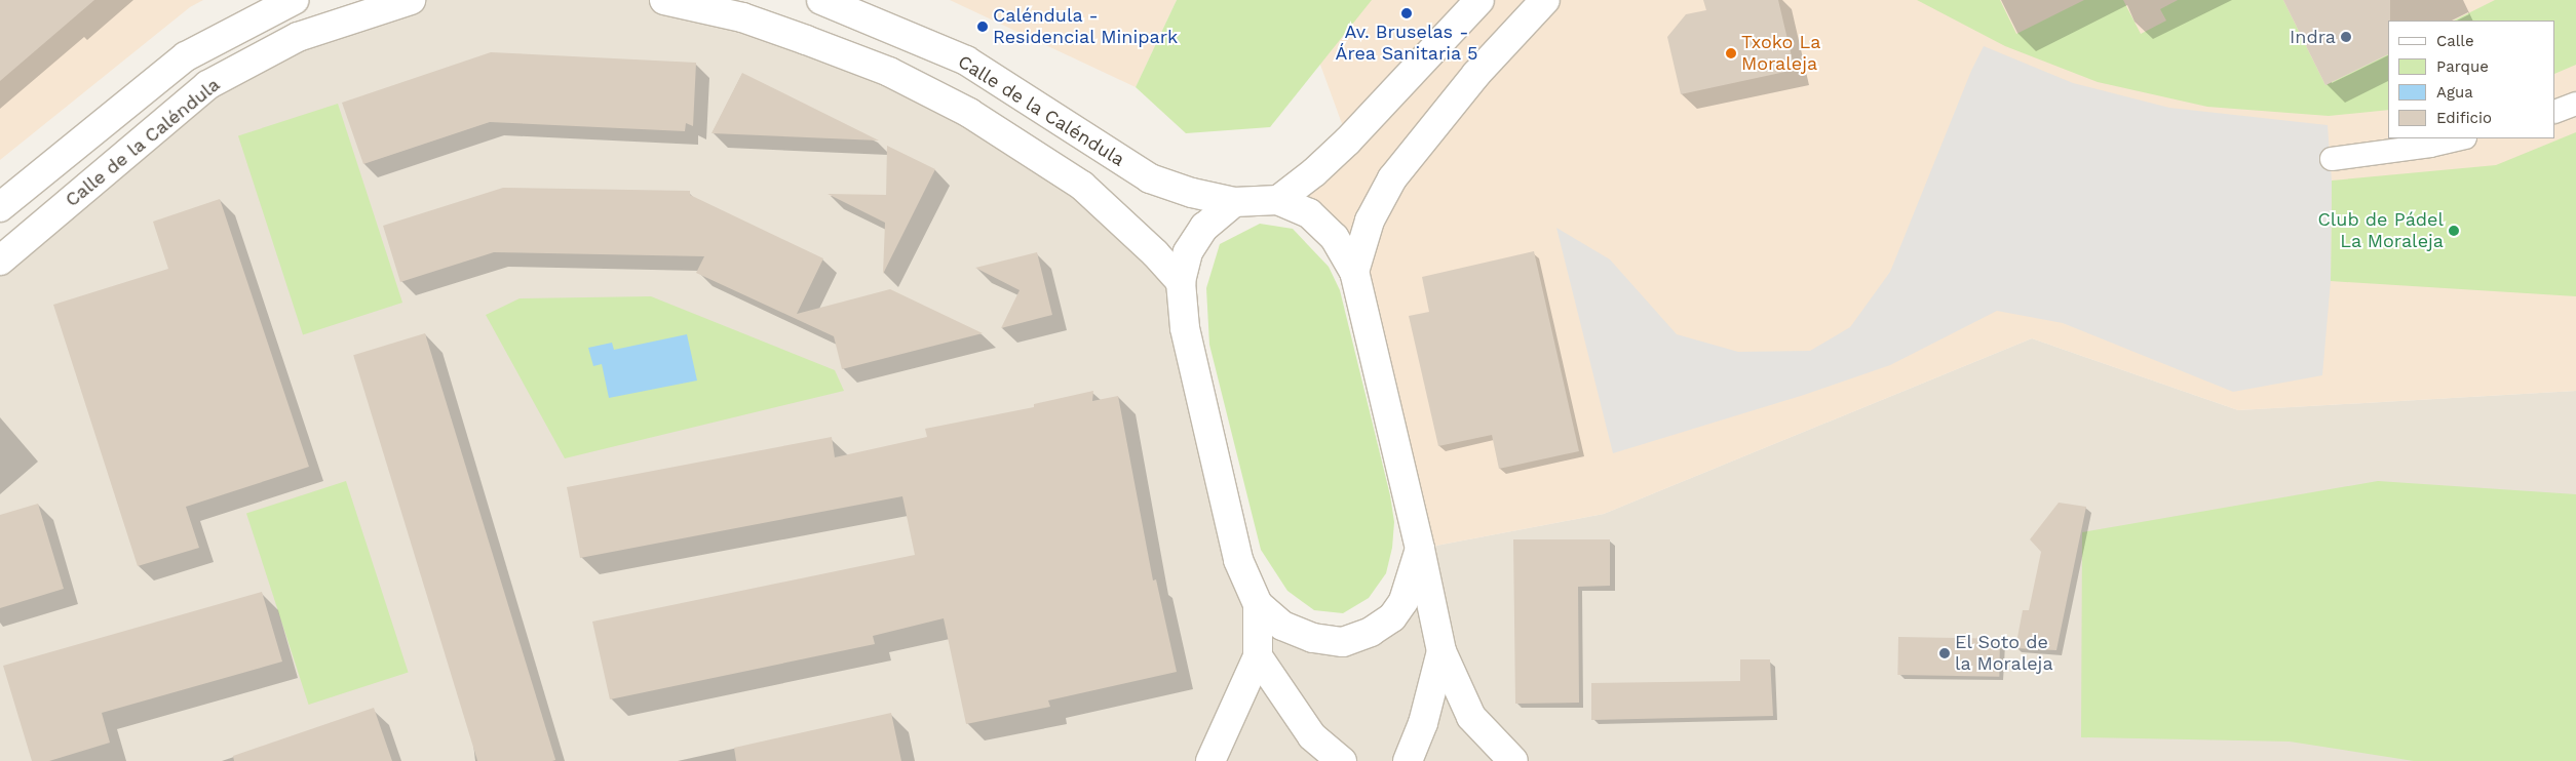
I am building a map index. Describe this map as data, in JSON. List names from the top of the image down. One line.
{"streets":{"street":["Calle de la Caléndula"]},"places":["Av. Bruselas - Área Sanitaria 5","Caléndula - Residencial Minipark","Indra","Txoko La Moraleja","Club de Pádel La Moraleja","El Soto de la Moraleja"],"legend":["Calle","Parque","Agua","Edificio"]}
